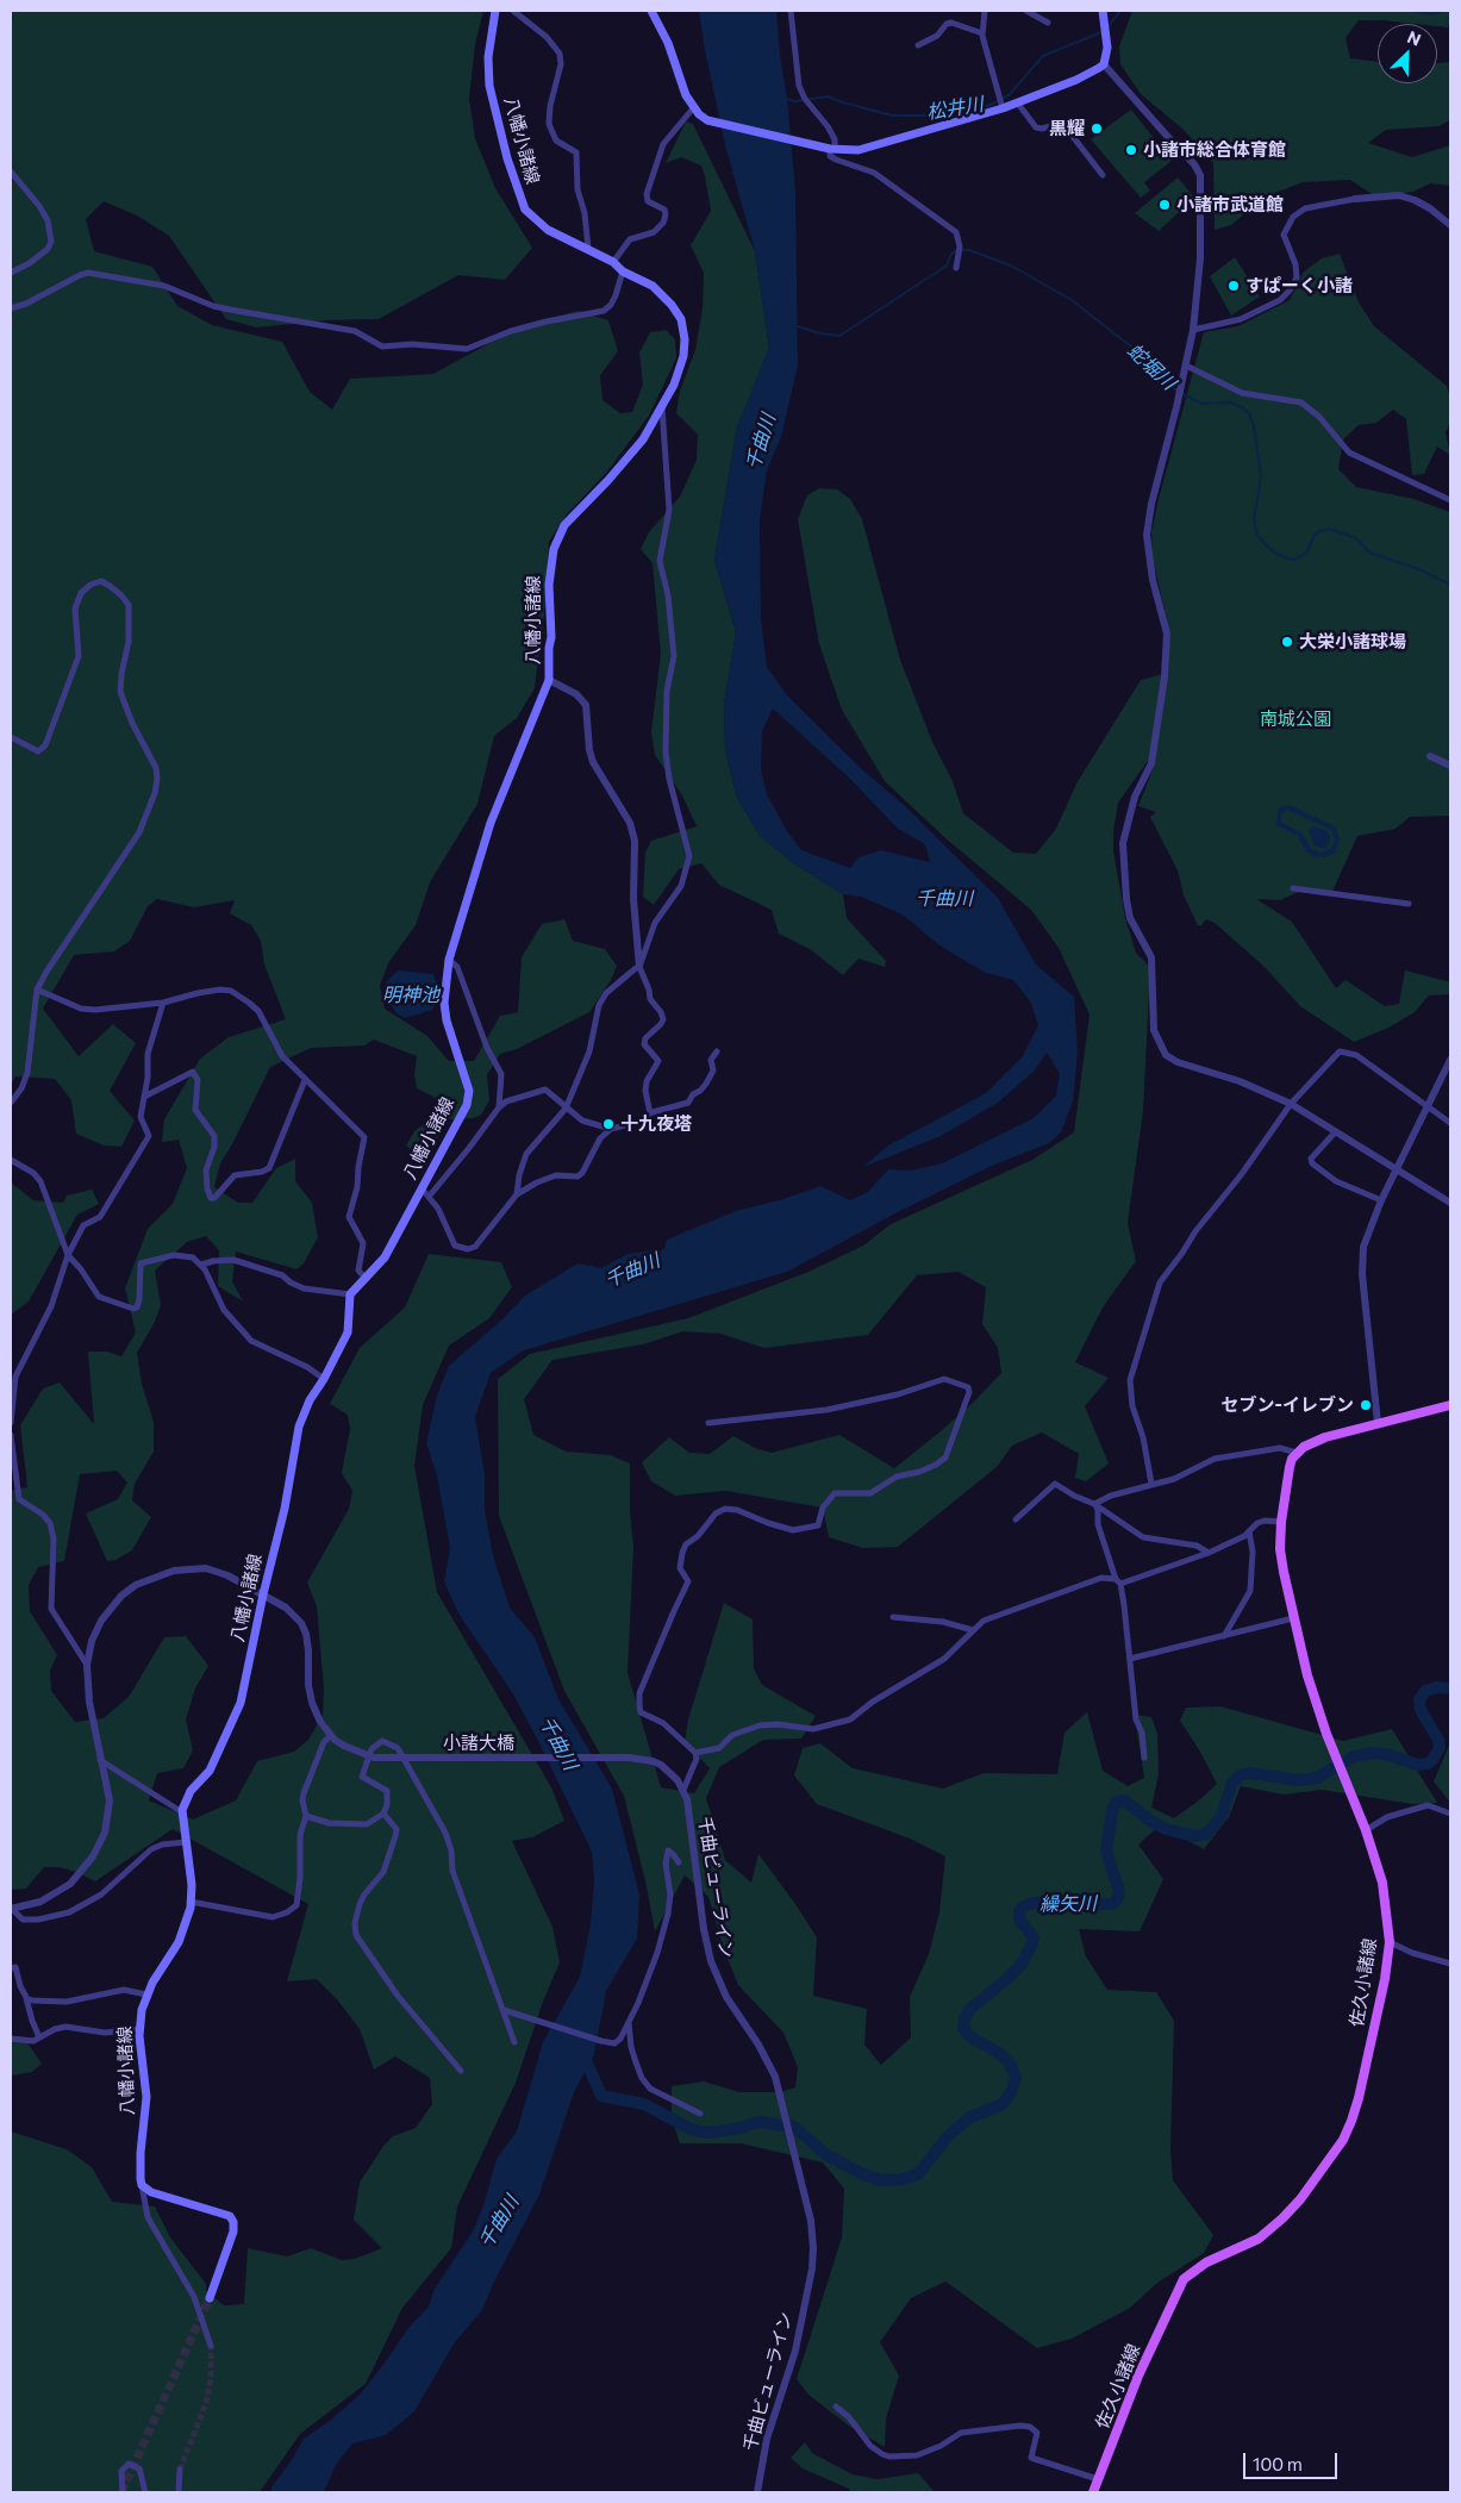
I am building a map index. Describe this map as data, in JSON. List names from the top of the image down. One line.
{"streets":{"main road":["八幡小諸線","佐久小諸線"],"street":["小諸大橋","千曲ビューライン"]},"crossings":[["小諸大橋","千曲ビューライン"]],"water":["松井川","蛇堀川","千曲川","明神池","繰矢川"],"parks":["南城公園"],"places":["黒耀","小諸市総合体育館","小諸市武道館","すぱーく小諸","大栄小諸球場","十九夜塔","セブン-イレブン"],"scale_bar":"100 m","north":"top right"}
